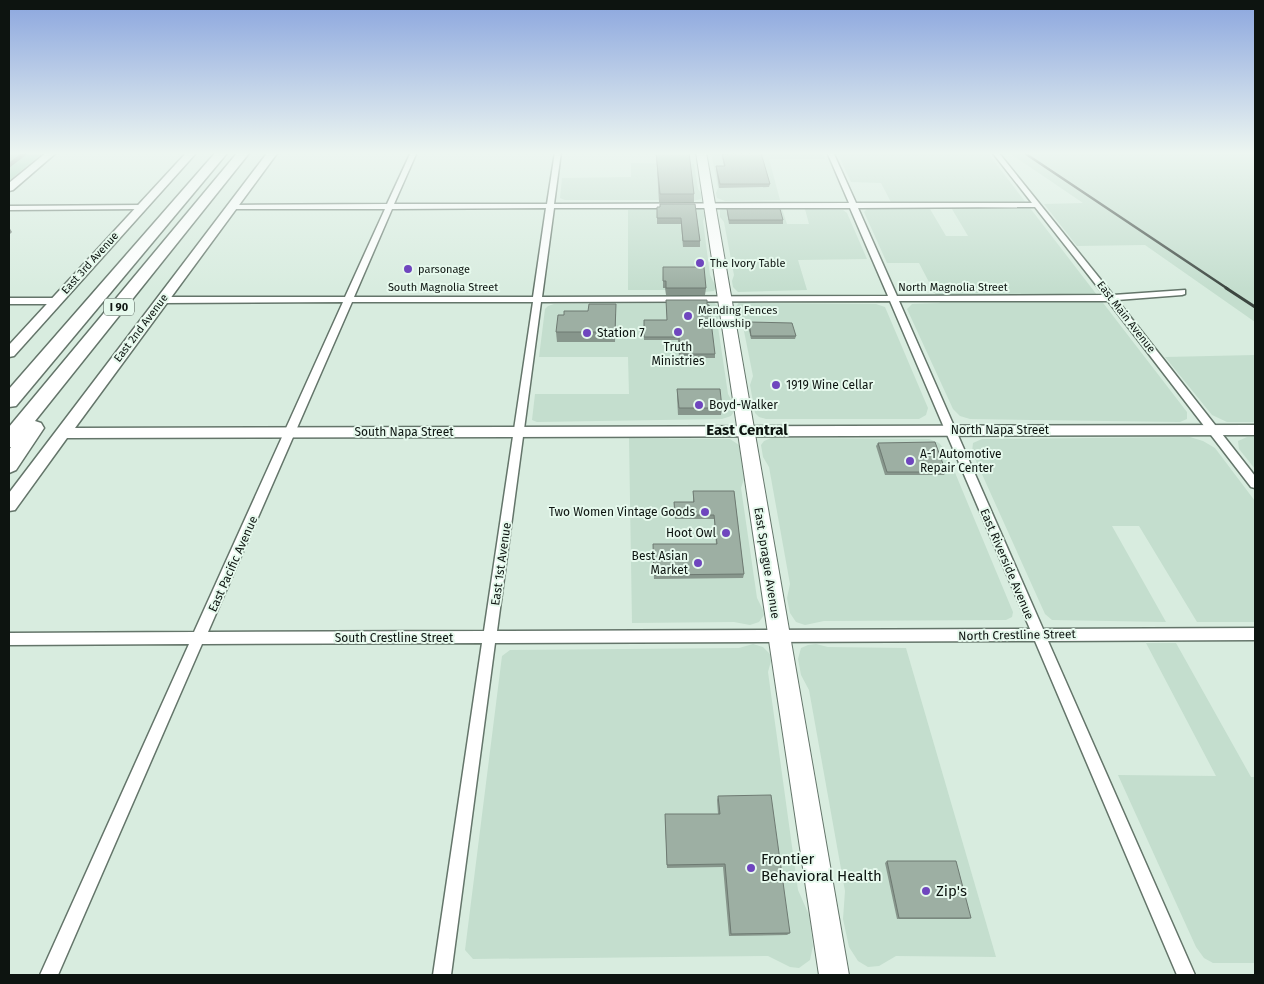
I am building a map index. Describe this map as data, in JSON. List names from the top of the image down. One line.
{"streets":{"highway":["I 90"],"main road":["East Sprague Avenue"],"street":["East 3rd Avenue","South Magnolia Street","North Magnolia Street","East Main Avenue","East 2nd Avenue","North Napa Street","South Napa Street","East Pacific Avenue","East 1st Avenue","East Riverside Avenue","North Crestline Street","South Crestline Street"]},"crossings":[["South Magnolia Street","North Magnolia Street"],["South Magnolia Street","East 2nd Avenue"],["South Magnolia Street","East Sprague Avenue"],["South Magnolia Street","East Pacific Avenue"],["South Magnolia Street","East 1st Avenue"],["North Magnolia Street","East Main Avenue"],["North Magnolia Street","East Sprague Avenue"],["North Magnolia Street","East Riverside Avenue"],["East Main Avenue","North Napa Street"],["East 2nd Avenue","South Napa Street"],["North Napa Street","South Napa Street"],["North Napa Street","East Sprague Avenue"],["North Napa Street","East Riverside Avenue"],["South Napa Street","East Sprague Avenue"],["South Napa Street","East Pacific Avenue"],["South Napa Street","East 1st Avenue"],["East Sprague Avenue","North Crestline Street"],["East Sprague Avenue","South Crestline Street"],["East Pacific Avenue","South Crestline Street"],["East 1st Avenue","South Crestline Street"],["East Riverside Avenue","North Crestline Street"],["North Crestline Street","South Crestline Street"]],"districts":["East Central"],"places":["The Ivory Table","parsonage","Mending Fences Fellowship","Truth Ministries","Station 7","1919 Wine Cellar","Boyd-Walker","A-1 Automotive Repair Center","Two Women Vintage Goods","Hoot Owl","Best Asian Market","Frontier Behavioral Health","Zip's"]}
